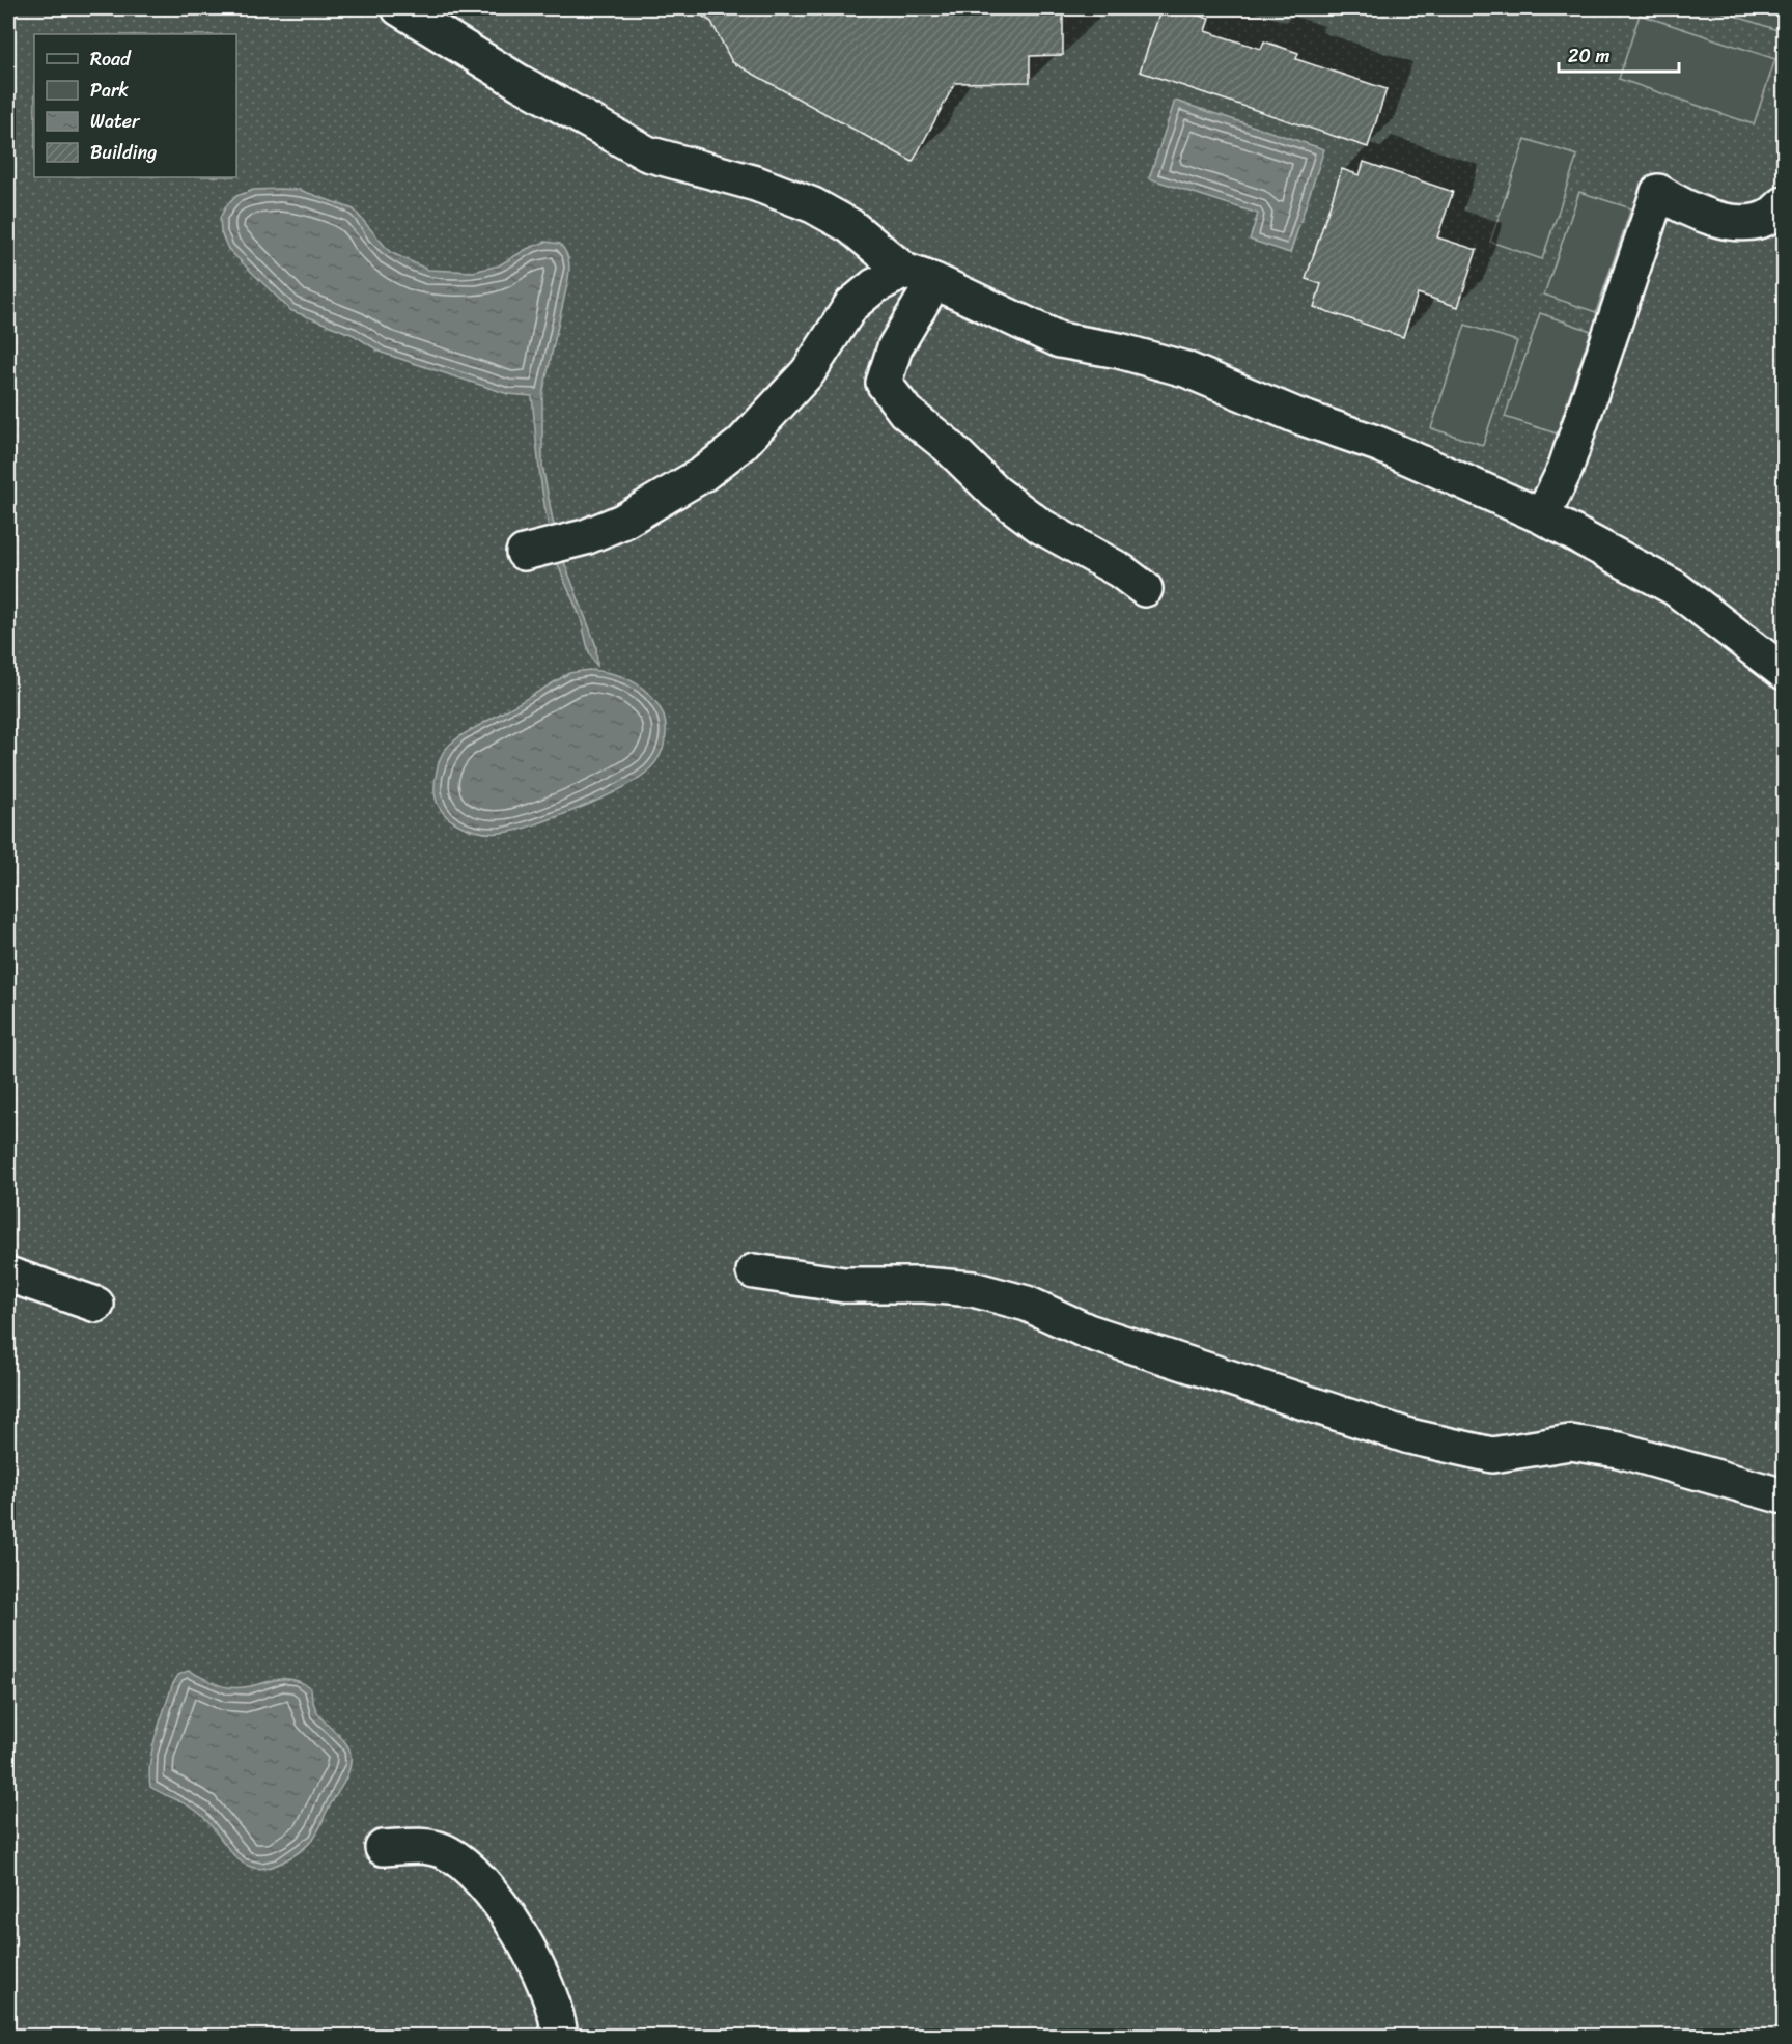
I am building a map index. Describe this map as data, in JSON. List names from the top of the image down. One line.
{"legend":["Road","Park","Water","Building"],"scale_bar":"20 m"}
